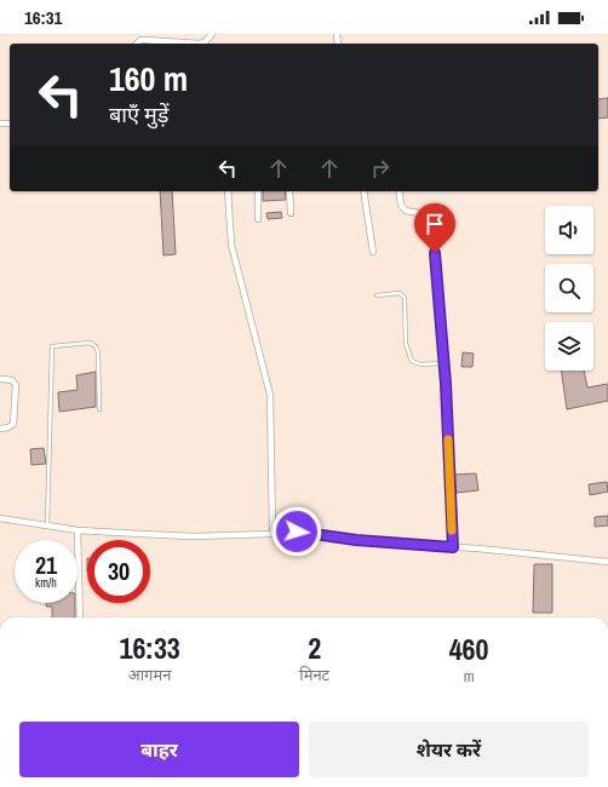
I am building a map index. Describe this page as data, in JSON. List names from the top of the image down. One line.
{"page":{"status":"16:31","turn":["160 m","बाएँ मुड़ें"],"speed":"21 km/h","limit":"30","eta":["16:33","आगमन","2","मिनट","460","m"],"buttons":["बाहर","शेयर करें"]}}
